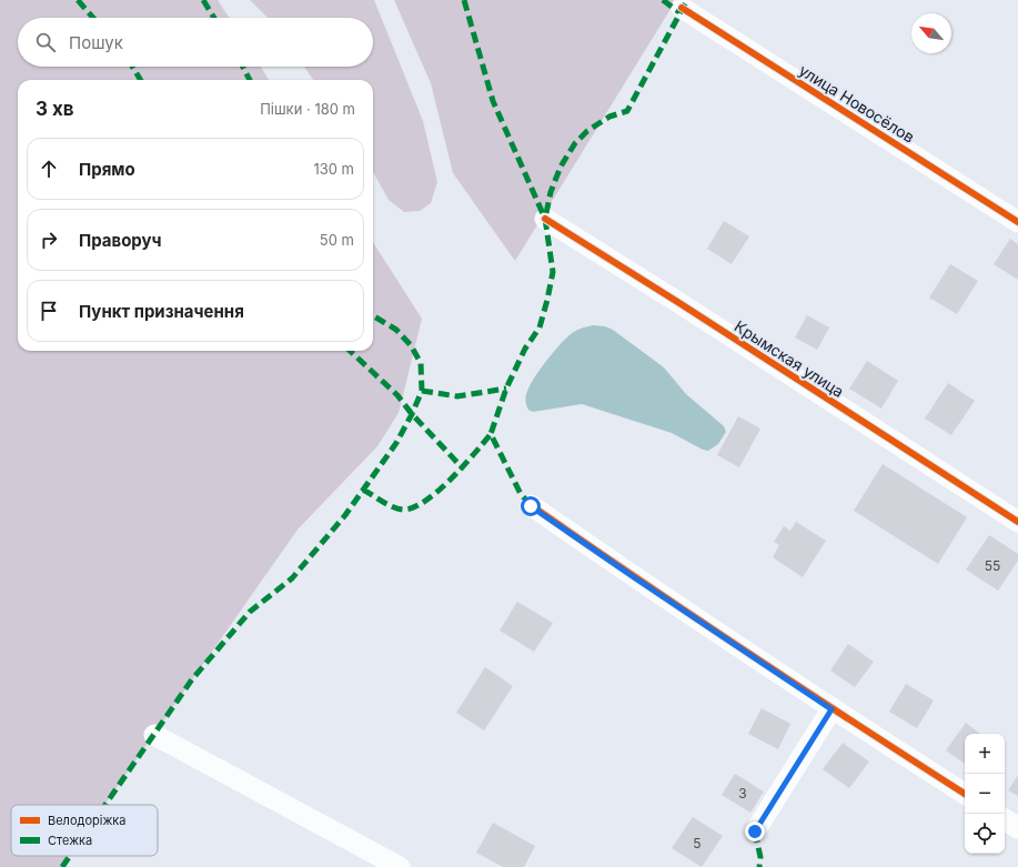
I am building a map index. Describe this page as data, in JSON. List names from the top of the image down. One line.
{"streets":{"street":["улица Новосёлов","Крымская улица"]},"house_numbers":["55","3","5"],"legend":["Велодоріжка","Стежка"],"north":"top left","page":{"search":"Пошук","heading":["3 хв","Пішки · 180 m"],"list":[["Прямо","130 m"],["Праворуч","50 m"],"Пункт призначення"],"map_buttons":["+","−"]}}
